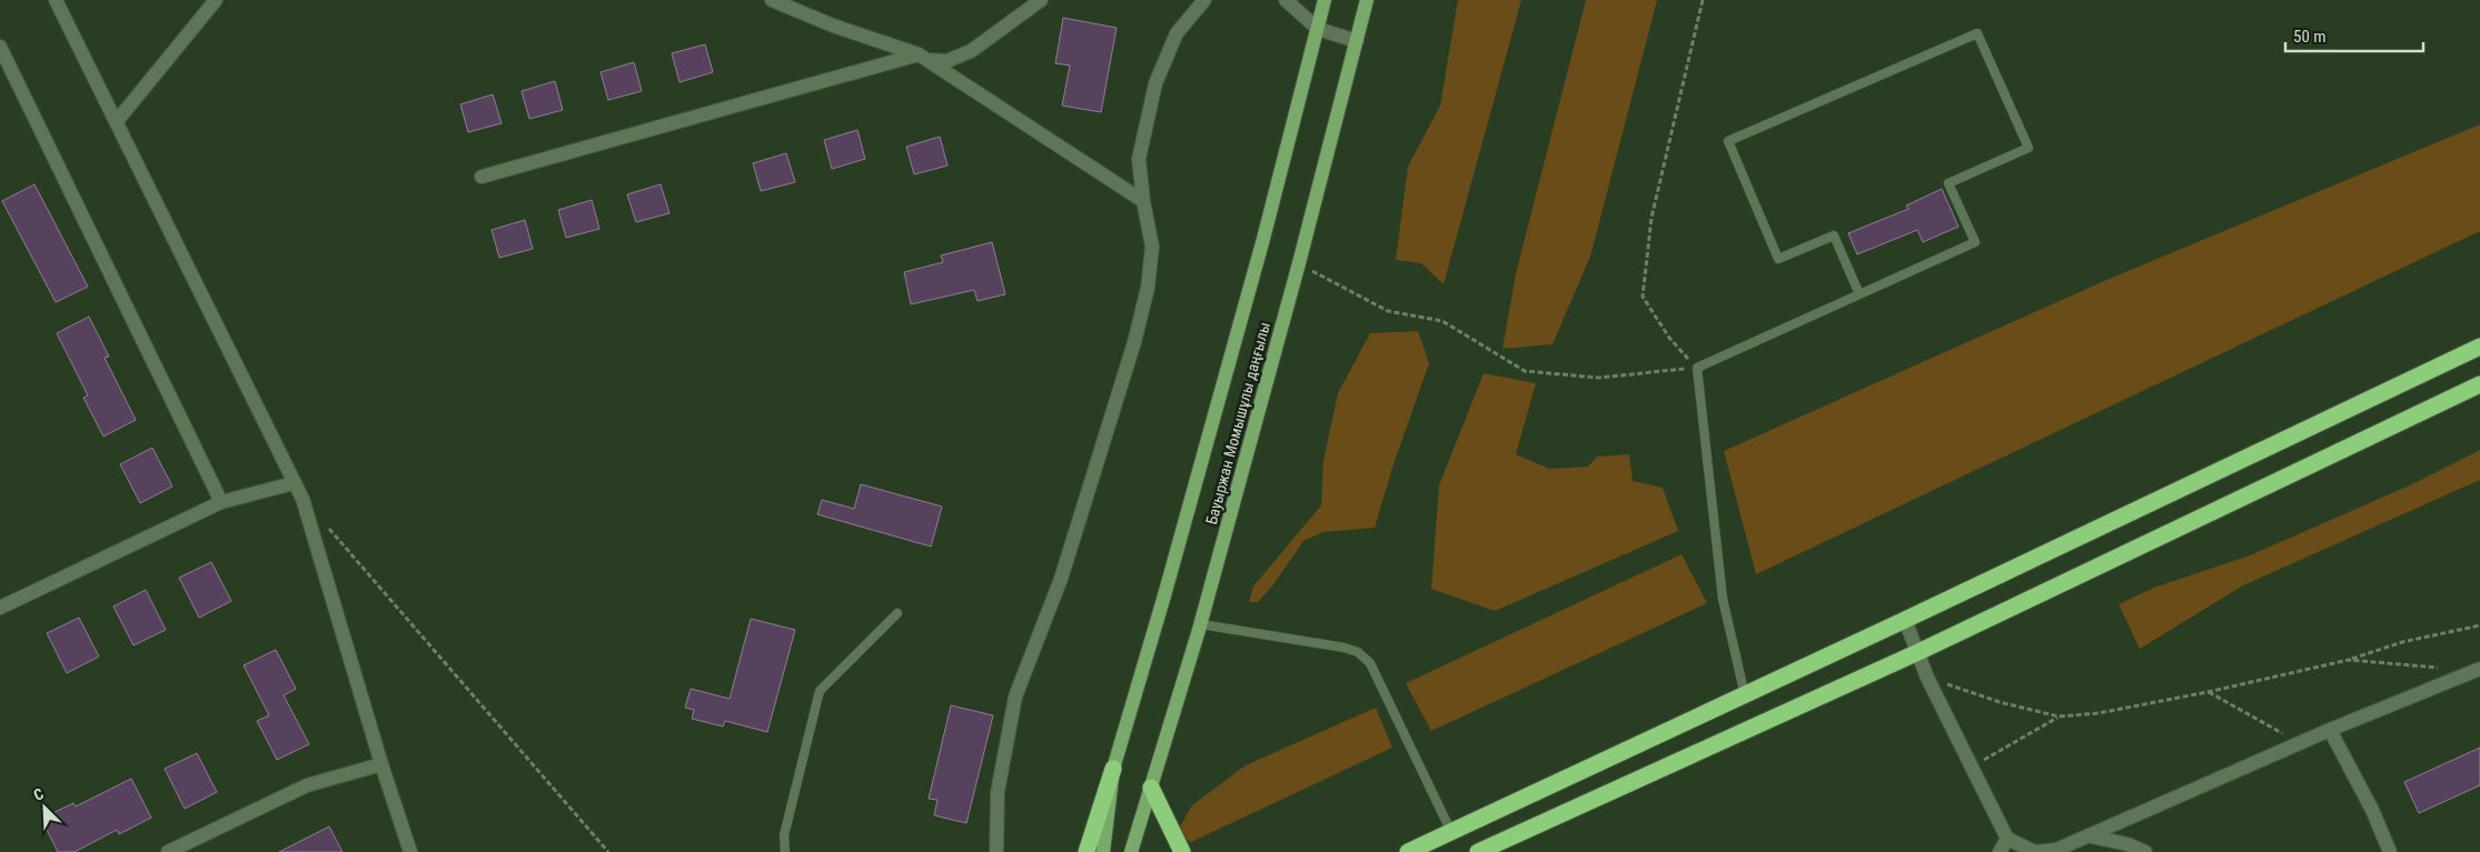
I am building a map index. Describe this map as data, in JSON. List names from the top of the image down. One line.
{"streets":{"main road":["Бауыржан Момышұлы даңғылы"]},"scale_bar":"50 m","north":"top left"}
